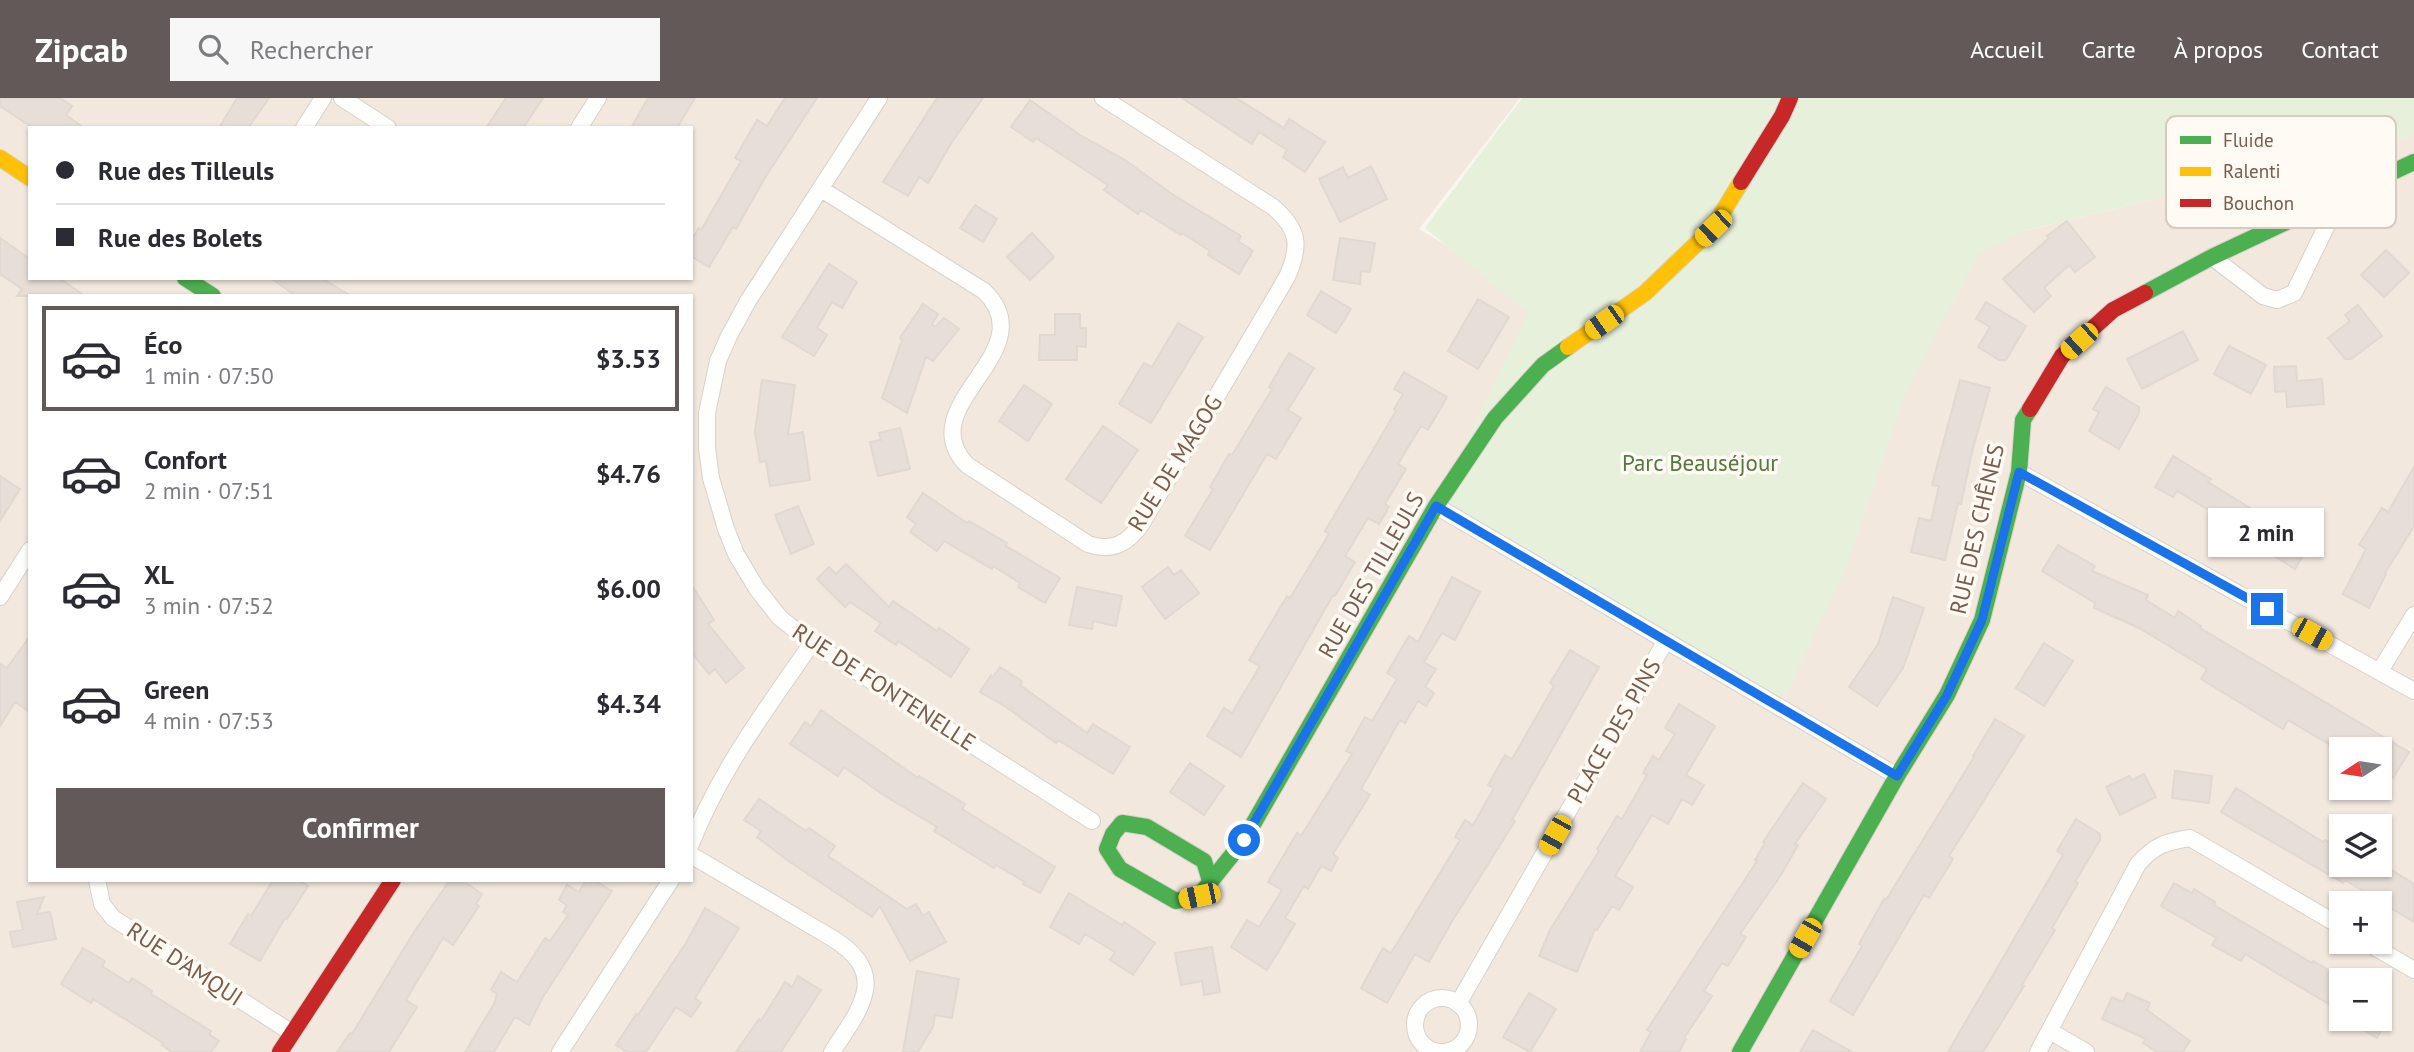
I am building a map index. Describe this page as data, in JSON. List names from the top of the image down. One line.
{"streets":{"street":["RUE DE MAGOG","RUE DES CHÊNES","RUE DES TILLEULS","RUE DE FONTENELLE","PLACE DES PINS","RUE D'AMQUI"]},"crossings":[["RUE DE MAGOG","RUE DE FONTENELLE"]],"parks":["Parc Beauséjour"],"legend":["Fluide","Ralenti","Bouchon"],"north":"left","page":{"header":"Zipcab","search":"Rechercher","nav":["Accueil","Carte","À propos","Contact"],"banner":["Rue des Tilleuls","Rue des Bolets"],"list":[{"name":"Éco","note":"1 min · 07:50","value":"$3.53"},{"name":"Confort","note":"2 min · 07:51","value":"$4.76"},{"name":"XL","note":"3 min · 07:52","value":"$6.00"},{"name":"Green","note":"4 min · 07:53","value":"$4.34"}],"bubble":"2 min","map_buttons":["+","−"],"buttons":"Confirmer"}}
